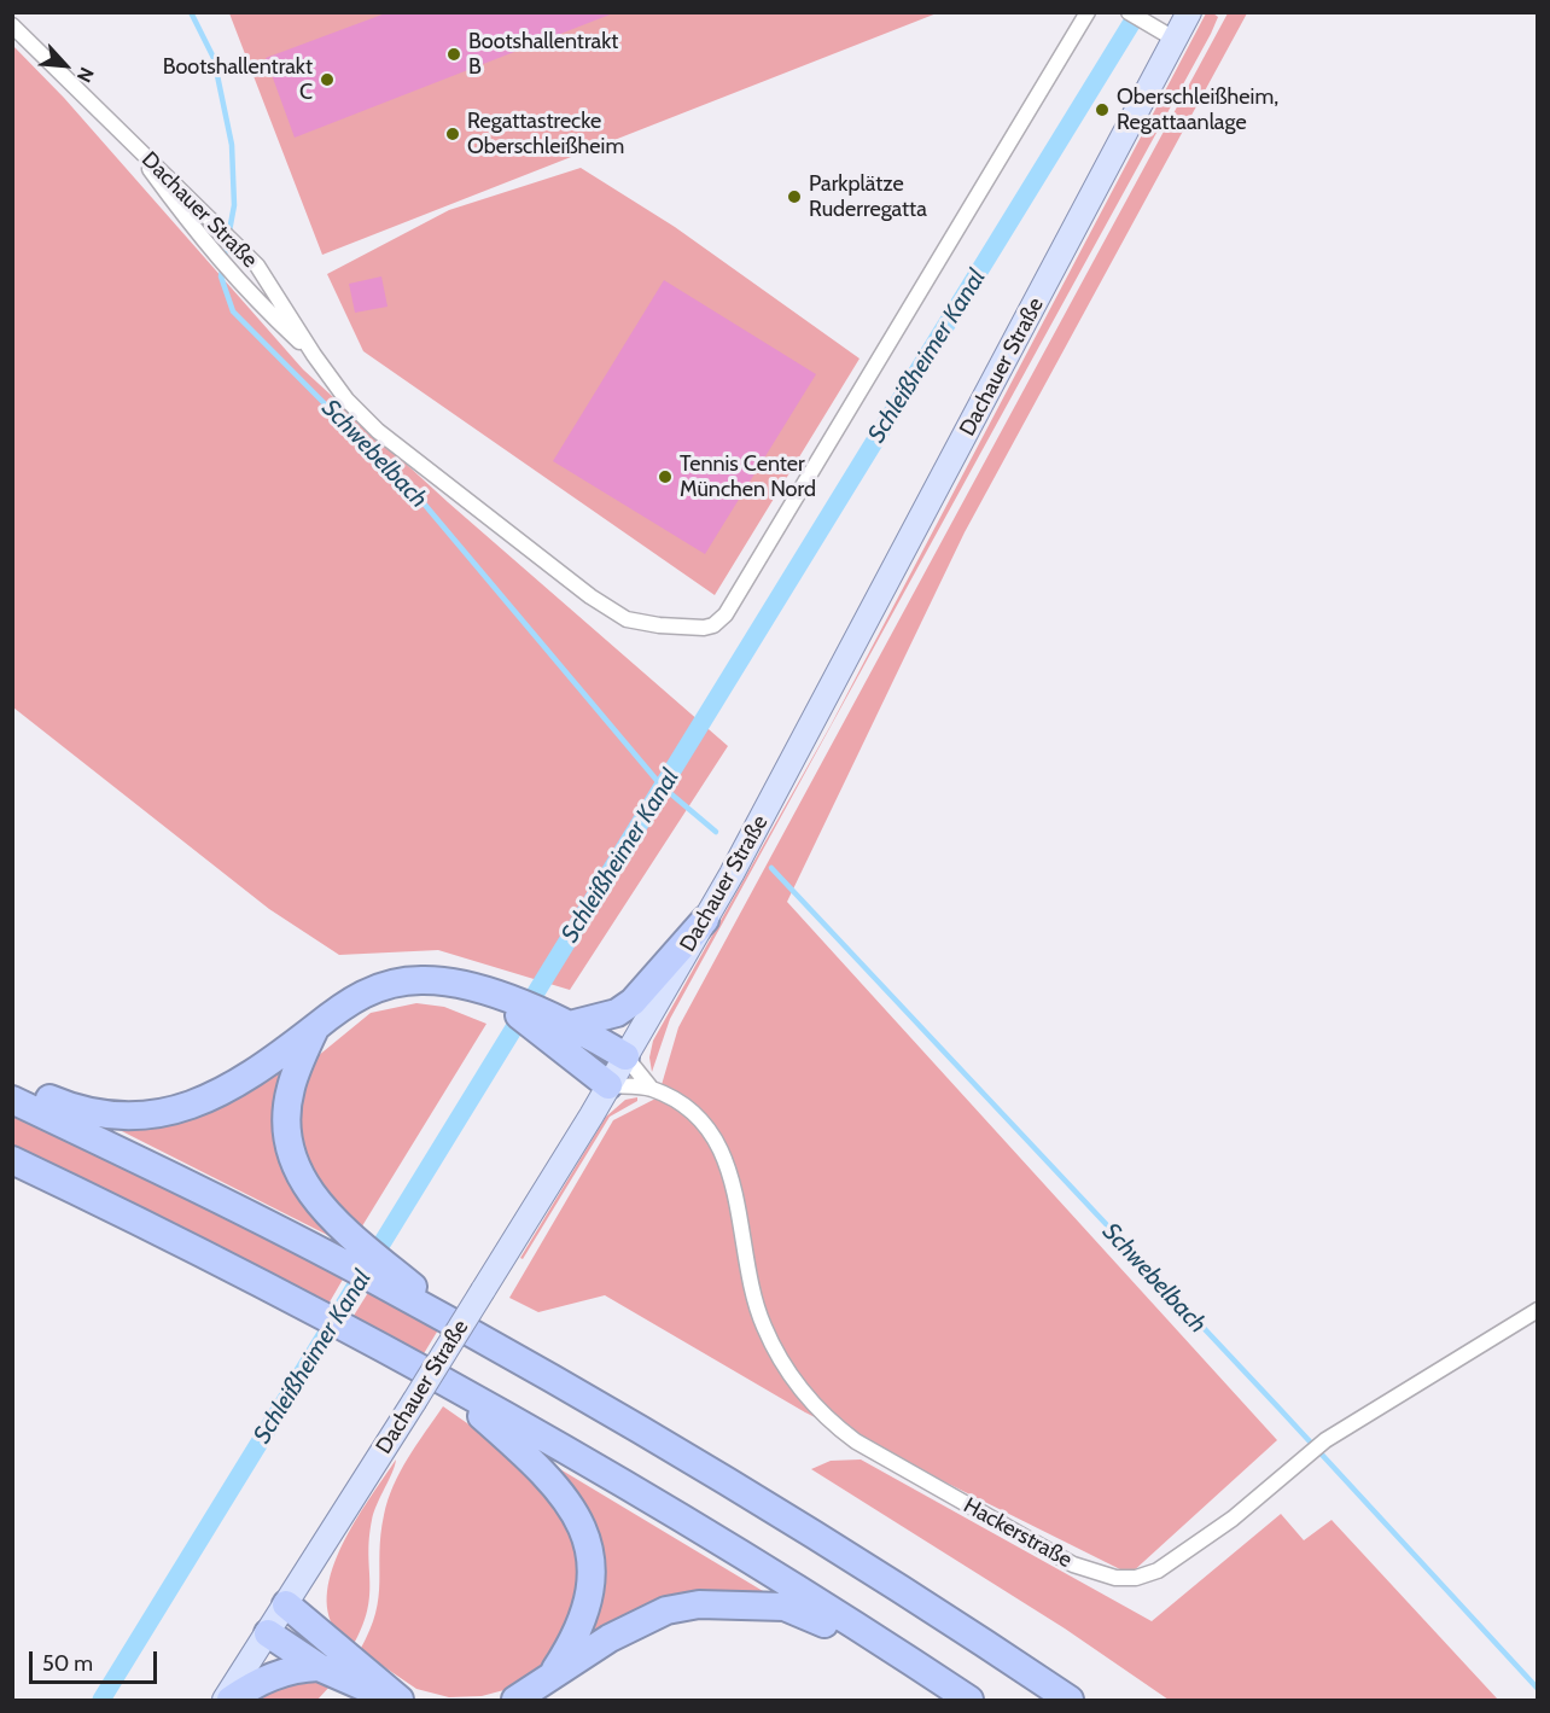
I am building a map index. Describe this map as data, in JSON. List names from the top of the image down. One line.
{"streets":{"main road":["Dachauer Straße"],"street":["Hackerstraße"]},"crossings":[["Dachauer Straße","Hackerstraße"]],"water":["Schleißheimer Kanal","Schwebelbach"],"places":["Bootshallentrakt B","Bootshallentrakt C","Oberschleißheim, Regattaanlage","Regattastrecke Oberschleißheim","Parkplätze Ruderregatta","Tennis Center München Nord"],"scale_bar":"50 m","north":"bottom right"}
